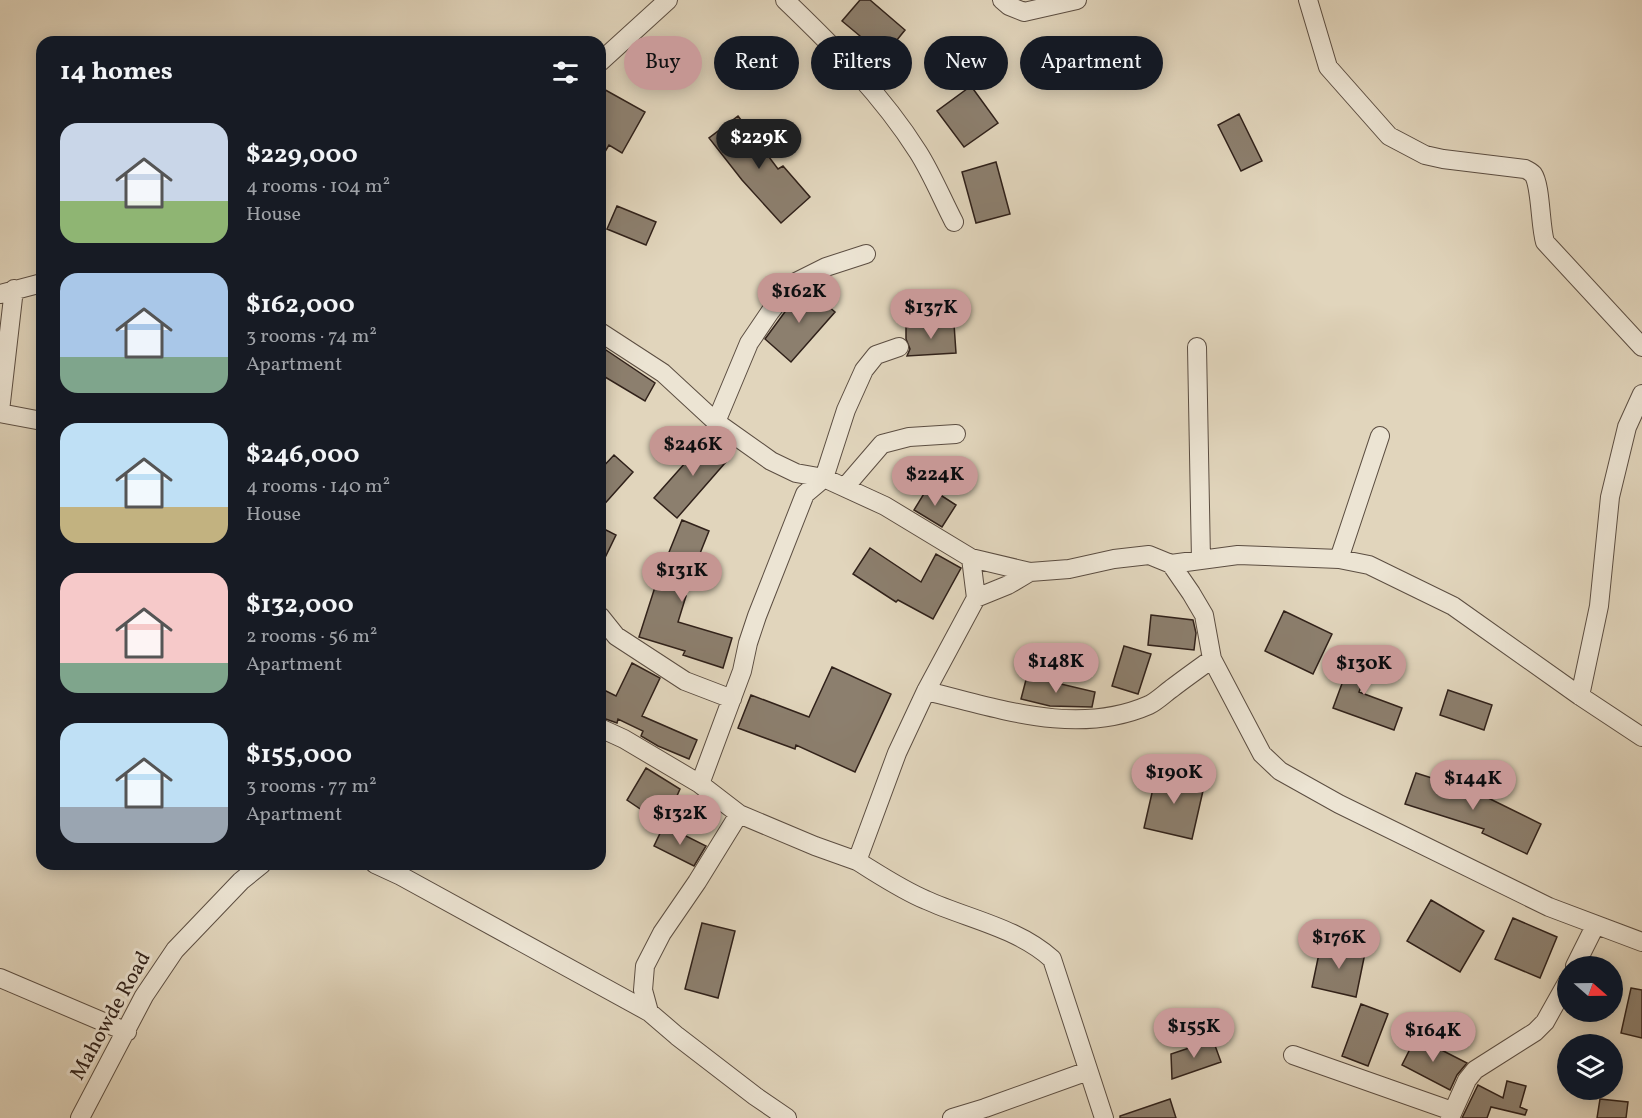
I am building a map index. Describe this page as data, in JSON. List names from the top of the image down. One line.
{"streets":{"street":["Mahowde Road"]},"north":"right","page":{"chip":["Buy","Rent","Filters","New","Apartment"],"heading":"14 homes","list":[{"name":"$229,000","note":"4 rooms · 104 m² · House"},{"name":"$162,000","note":"3 rooms · 74 m² · Apartment"},{"name":"$246,000","note":"4 rooms · 140 m² · House"},{"name":"$132,000","note":"2 rooms · 56 m² · Apartment"},{"name":"$155,000","note":"3 rooms · 77 m² · Apartment"}],"price":["$229K","$162K","$137K","$246K","$224K","$131K","$148K","$130K","$190K","$144K","$132K","$176K","$155K","$164K"]}}
